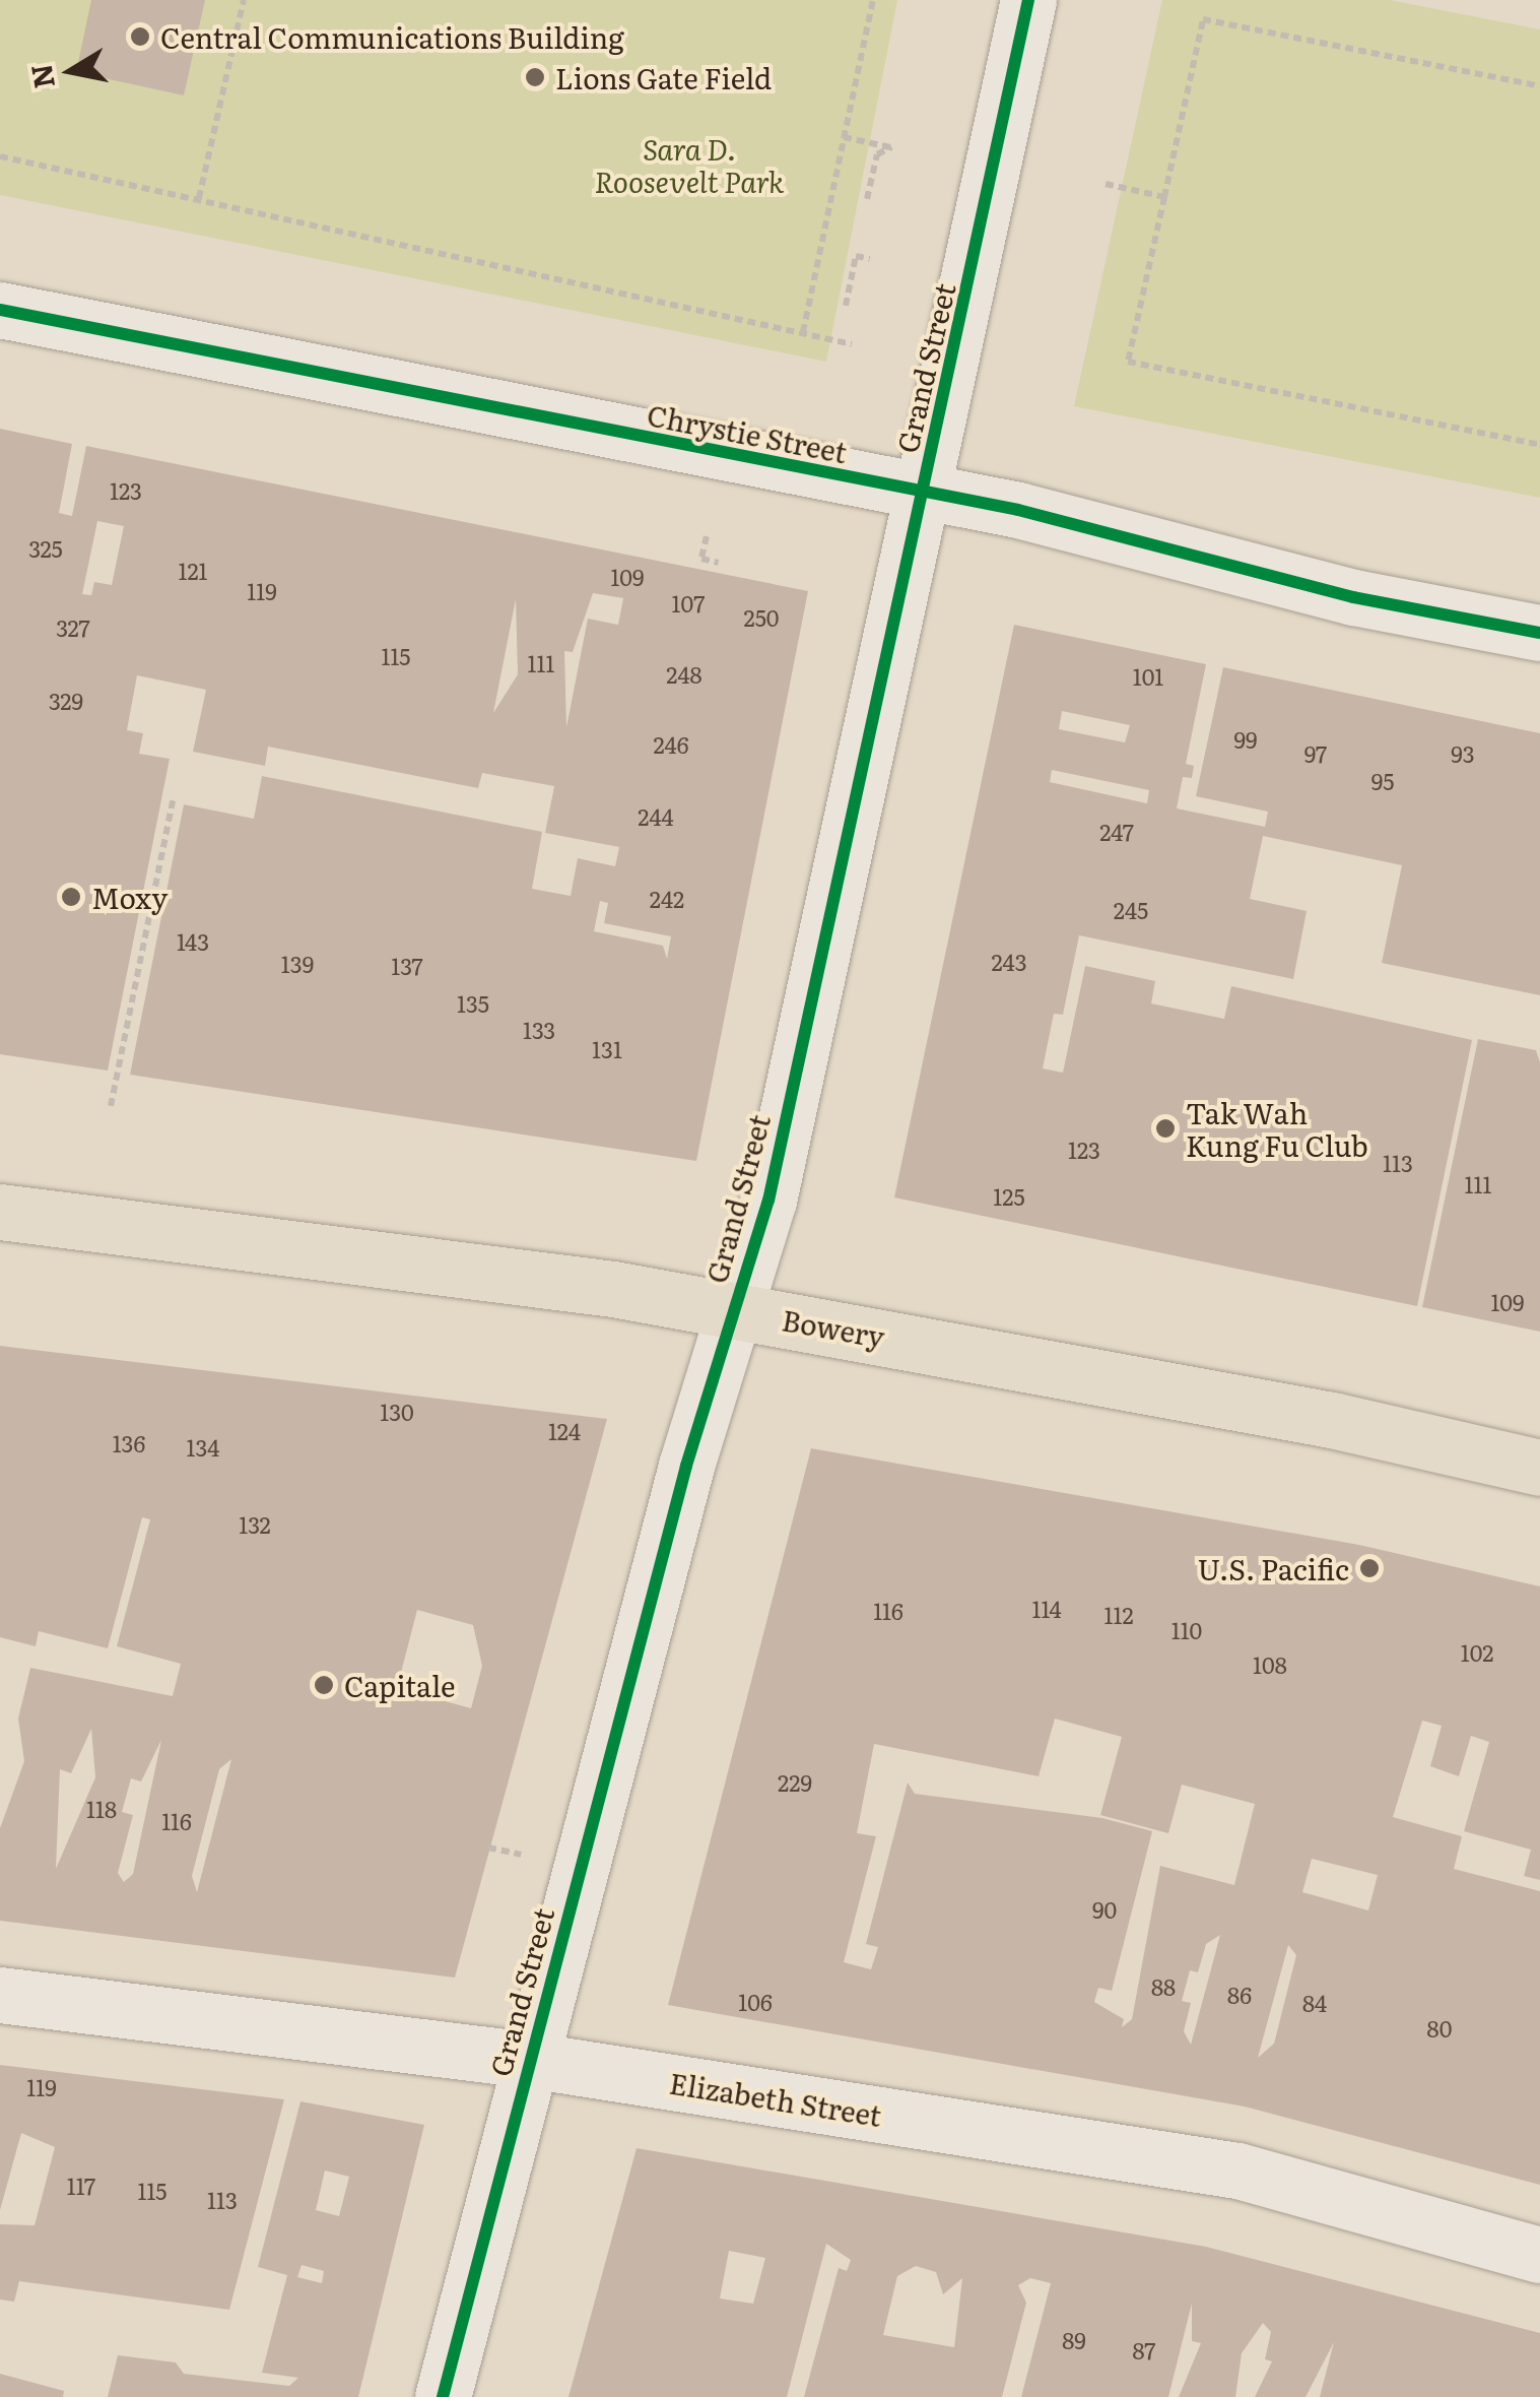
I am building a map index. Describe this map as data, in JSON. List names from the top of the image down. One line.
{"streets":{"main road":["Grand Street","Chrystie Street","Bowery","Elizabeth Street"]},"crossings":[["Grand Street","Chrystie Street"],["Grand Street","Bowery"],["Grand Street","Elizabeth Street"]],"parks":["Sara D. Roosevelt Park"],"places":["Central Communications Building","Lions Gate Field","Moxy","Tak Wah Kung Fu Club","U.S. Pacific","Capitale"],"house_numbers":["123","325","121","109","119","107","250","327","115","111","248","101","329","99","246","97","93","95","244","247","242","245","143","243","139","137","135","133","131","123","113","111","125","109","130","124","136","134","132","114","116","112","110","102","108","229","118","116","90","88","86","106","84","80","119","117","115","113","89","87"],"north":"left"}
